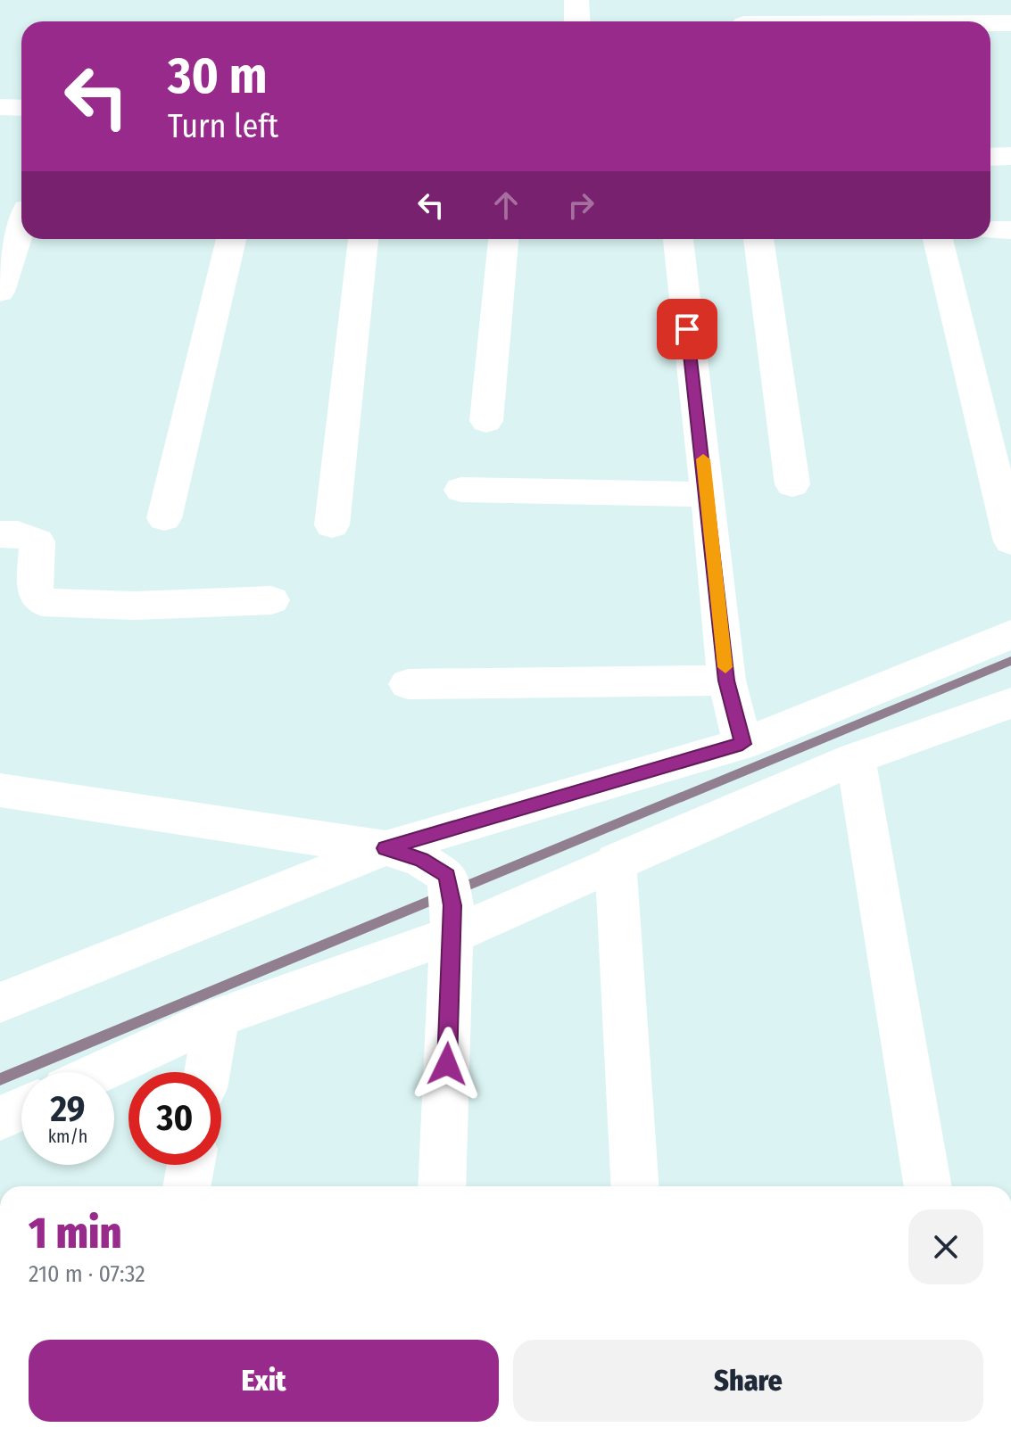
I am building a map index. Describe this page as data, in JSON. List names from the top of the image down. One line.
{"page":{"turn":["30 m","Turn left"],"speed":"29 km/h","limit":"30","heading":["1 min","210 m · 07:32"],"buttons":["Exit","Share"]}}
